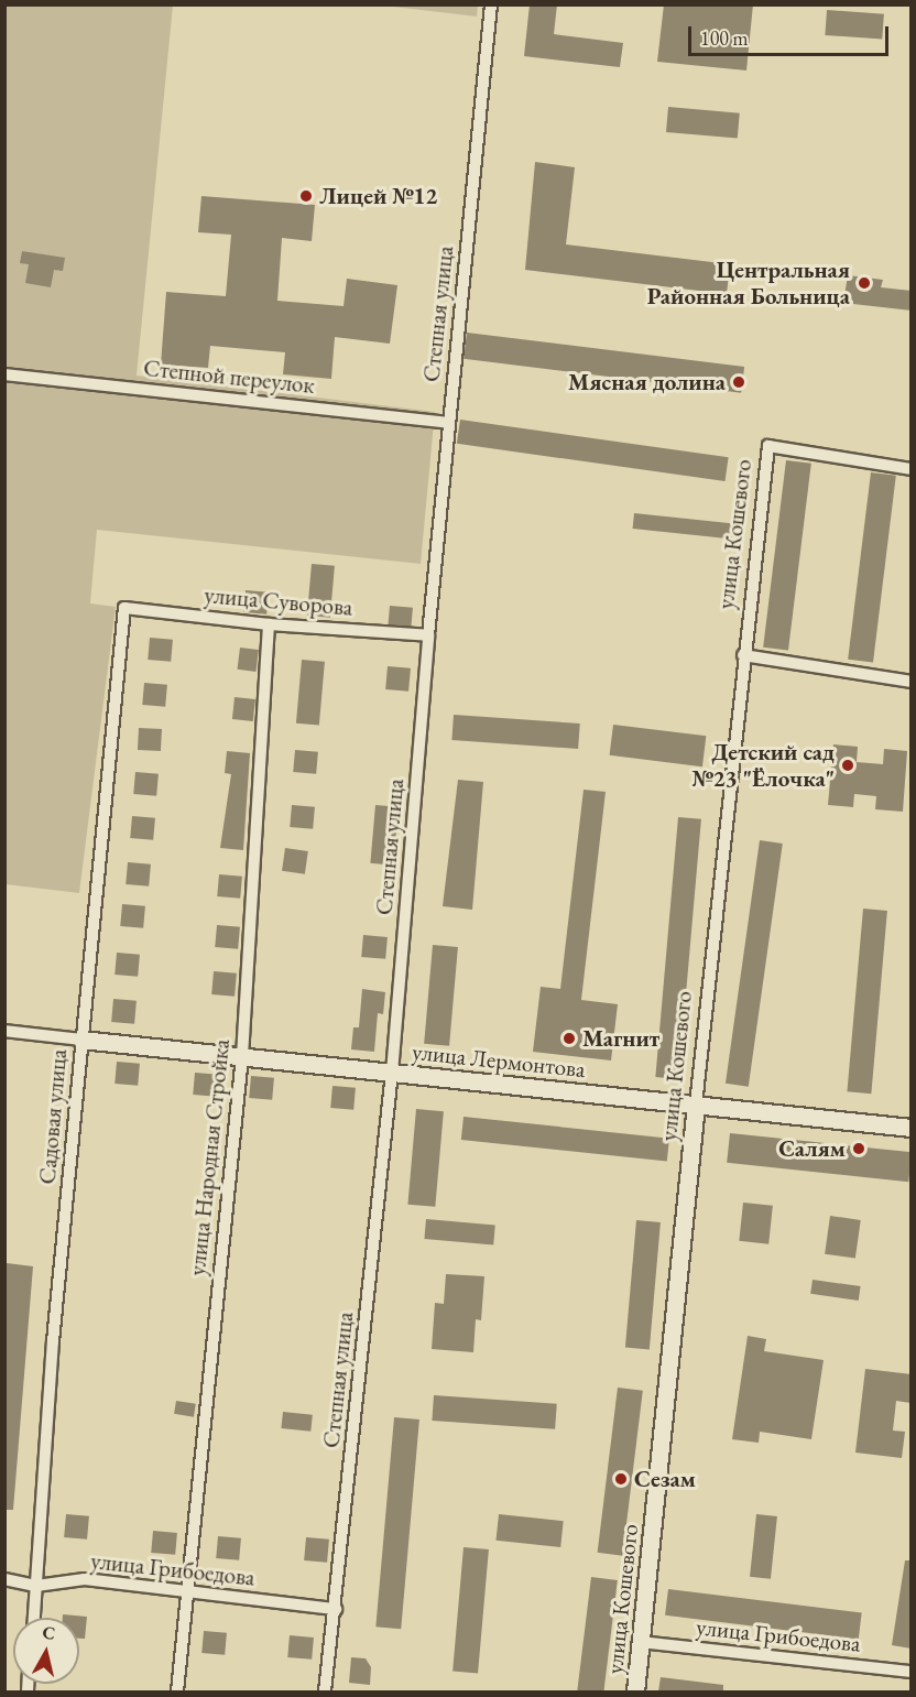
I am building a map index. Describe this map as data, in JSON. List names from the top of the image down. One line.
{"streets":{"street":["Степная улица","Степной переулок","улица Кошевого","улица Суворова","улица Лермонтова","Садовая улица","улица Народная Стройка","улица Грибоедова"]},"crossings":[["Степная улица","Степной переулок"],["Степная улица","улица Суворова"],["Степная улица","улица Лермонтова"],["Степная улица","улица Грибоедова"],["улица Кошевого","улица Лермонтова"],["улица Кошевого","улица Грибоедова"],["улица Суворова","Садовая улица"],["улица Суворова","улица Народная Стройка"],["улица Лермонтова","Садовая улица"],["улица Лермонтова","улица Народная Стройка"],["Садовая улица","улица Грибоедова"],["улица Народная Стройка","улица Грибоедова"]],"places":["Лицей №12","Центральная Районная Больница","Мясная долина","Детский сад №23 \"Ёлочка\"","Магнит","Салям","Сезам"],"scale_bar":"100 m","north":"top"}
